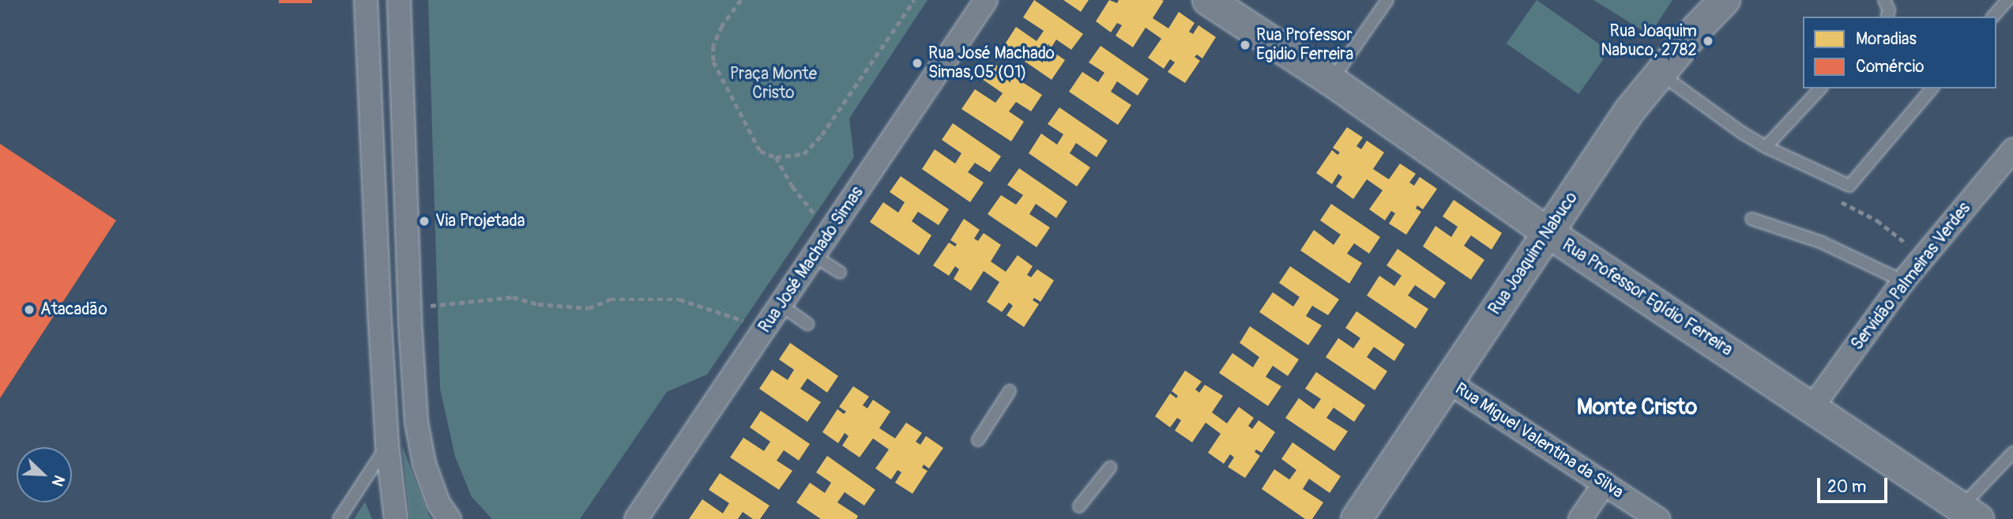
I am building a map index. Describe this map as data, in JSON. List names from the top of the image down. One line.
{"streets":{"street":["Rua Joaquim Nabuco","Rua José Machado Simas","Servidão Palmeiras Verdes","Rua Professor Egídio Ferreira","Rua Miguel Valentina da Silva"]},"crossings":[["Rua Joaquim Nabuco","Rua Professor Egídio Ferreira"],["Rua Joaquim Nabuco","Rua Miguel Valentina da Silva"],["Servidão Palmeiras Verdes","Rua Professor Egídio Ferreira"]],"districts":["Monte Cristo"],"parks":["Praça Monte Cristo"],"places":["Rua Joaquim Nabuco, 2782","Rua Professor Egidio Ferreira","Rua José Machado Simas,05 (01)","Via Projetada","Atacadão"],"legend":["Moradias","Comércio"],"scale_bar":"20 m","north":"bottom right"}
